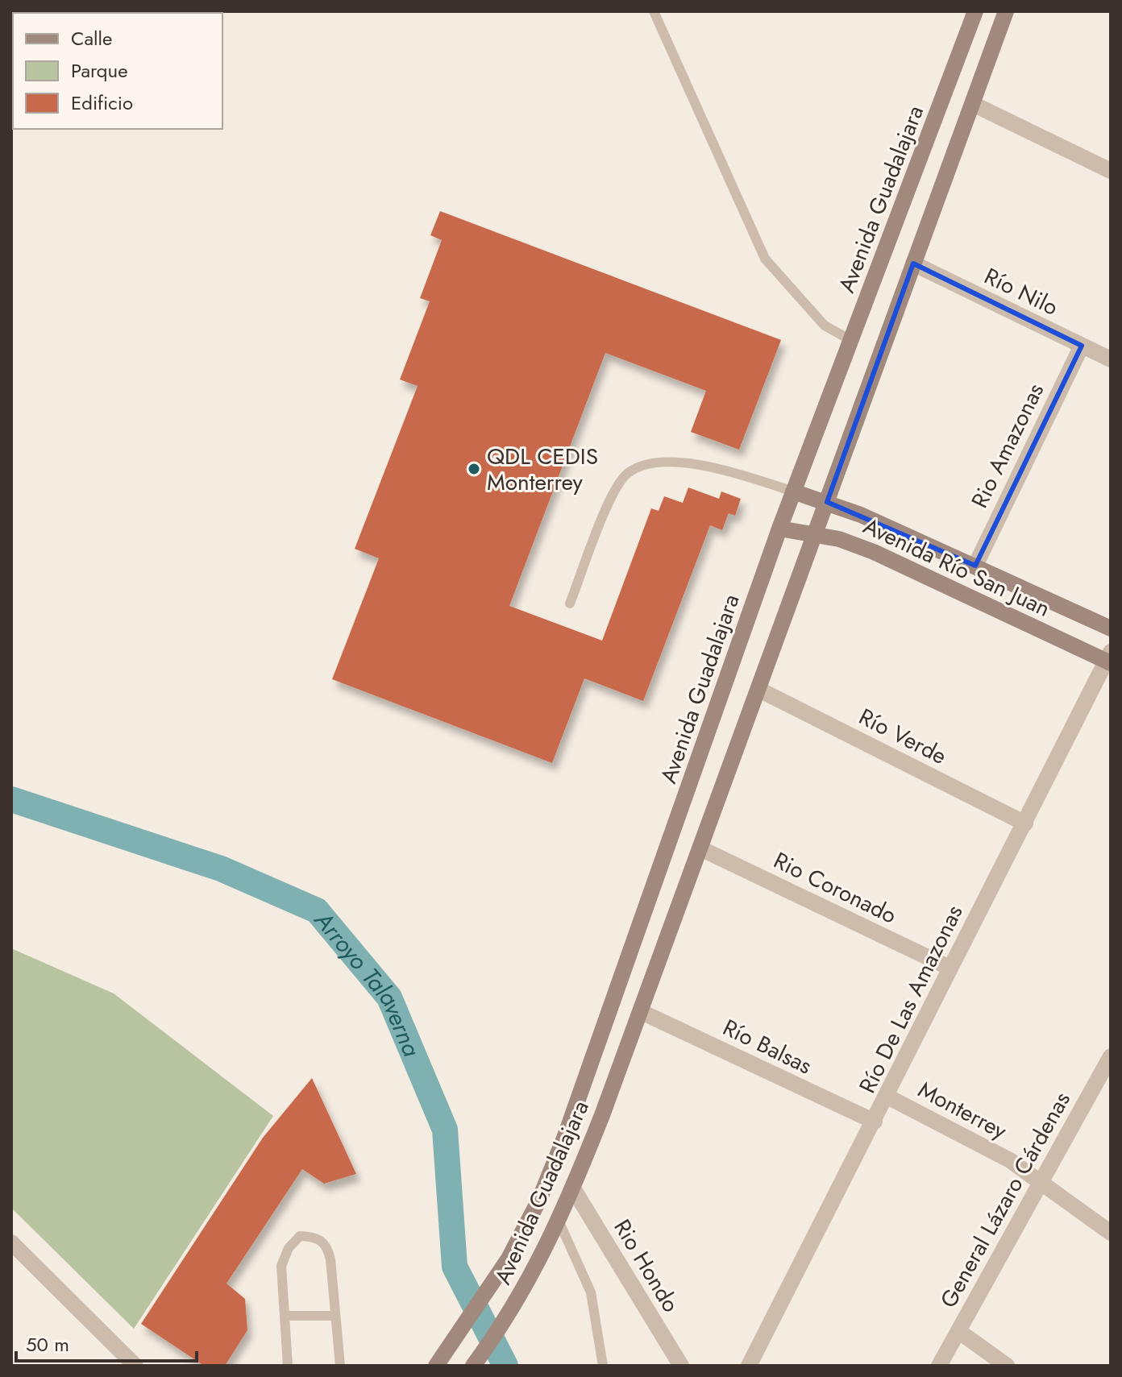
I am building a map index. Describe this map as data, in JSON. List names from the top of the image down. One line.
{"streets":{"main road":["Avenida Guadalajara","Avenida Río San Juan"],"street":["Río Nilo","Rio Amazonas","Río Verde","Rio Coronado","Río De Las Amazonas","Río Balsas","Monterrey","General Lázaro Cárdenas","Rio Hondo"]},"crossings":[["Avenida Guadalajara","Río Nilo"],["Avenida Guadalajara","Avenida Río San Juan"],["Avenida Guadalajara","Río Verde"],["Avenida Guadalajara","Rio Coronado"],["Avenida Guadalajara","Río Balsas"],["Avenida Guadalajara","Rio Hondo"],["Río Nilo","Rio Amazonas"],["Rio Amazonas","Avenida Río San Juan"],["Avenida Río San Juan","Río De Las Amazonas"],["Río Verde","Río De Las Amazonas"],["Rio Coronado","Río De Las Amazonas"],["Río De Las Amazonas","Río Balsas"],["Río De Las Amazonas","Monterrey"],["Monterrey","General Lázaro Cárdenas"]],"water":["Arroyo Talaverna"],"places":["QDL CEDIS Monterrey"],"legend":["Calle","Parque","Edificio"],"scale_bar":"50 m"}
